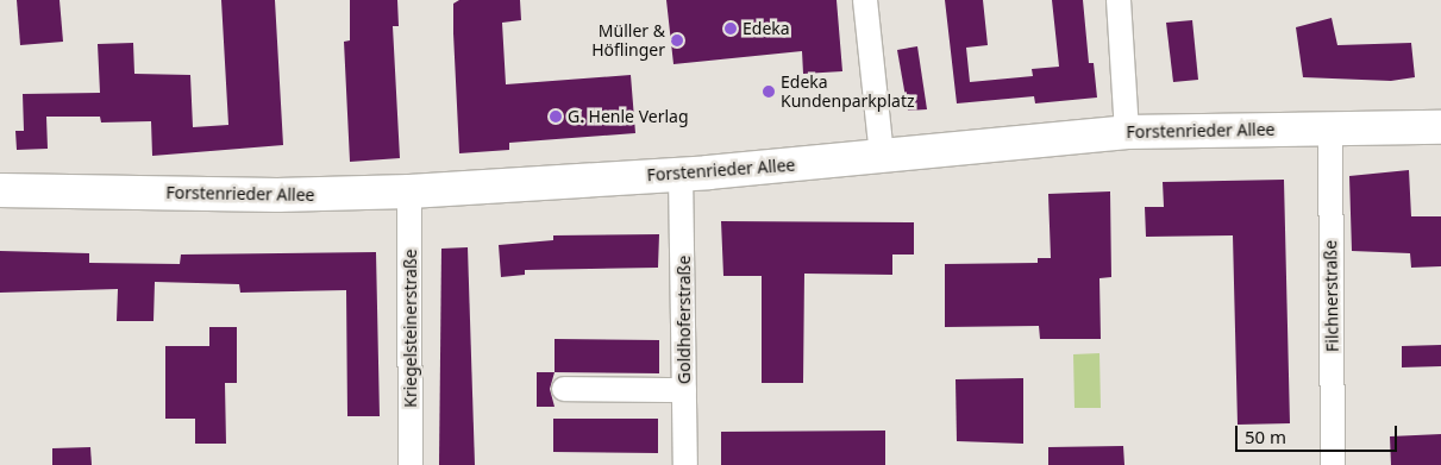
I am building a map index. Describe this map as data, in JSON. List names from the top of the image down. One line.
{"streets":{"street":["Forstenrieder Allee","Filchnerstraße","Goldhoferstraße","Kriegelsteinerstraße"]},"crossings":[["Forstenrieder Allee","Filchnerstraße"],["Forstenrieder Allee","Goldhoferstraße"],["Forstenrieder Allee","Kriegelsteinerstraße"]],"places":["Edeka","Müller & Höflinger","Edeka Kundenparkplatz","G. Henle Verlag"],"scale_bar":"50 m"}
